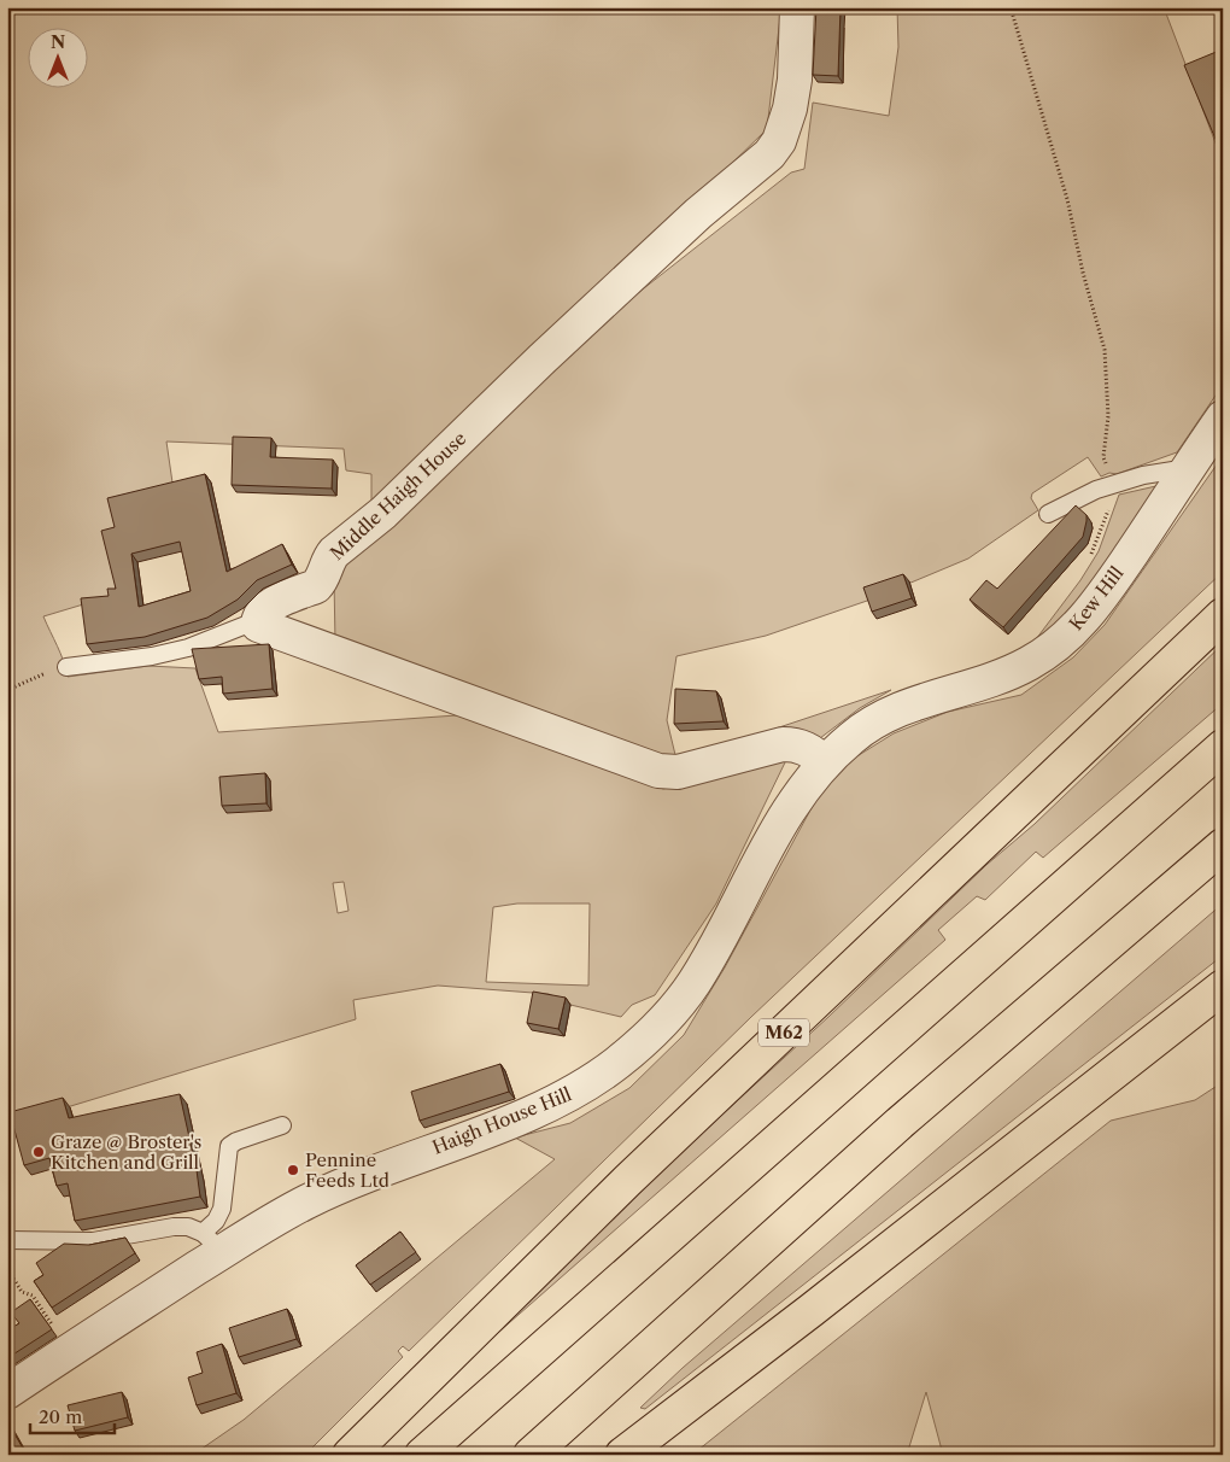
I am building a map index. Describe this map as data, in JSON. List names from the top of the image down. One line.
{"streets":{"highway":["M62"],"street":["Middle Haigh House","Kew Hill","Haigh House Hill"]},"crossings":[["Kew Hill","Haigh House Hill"]],"places":["Graze @ Broster's Kitchen and Grill","Pennine Feeds Ltd"],"scale_bar":"20 m","north":"top"}
